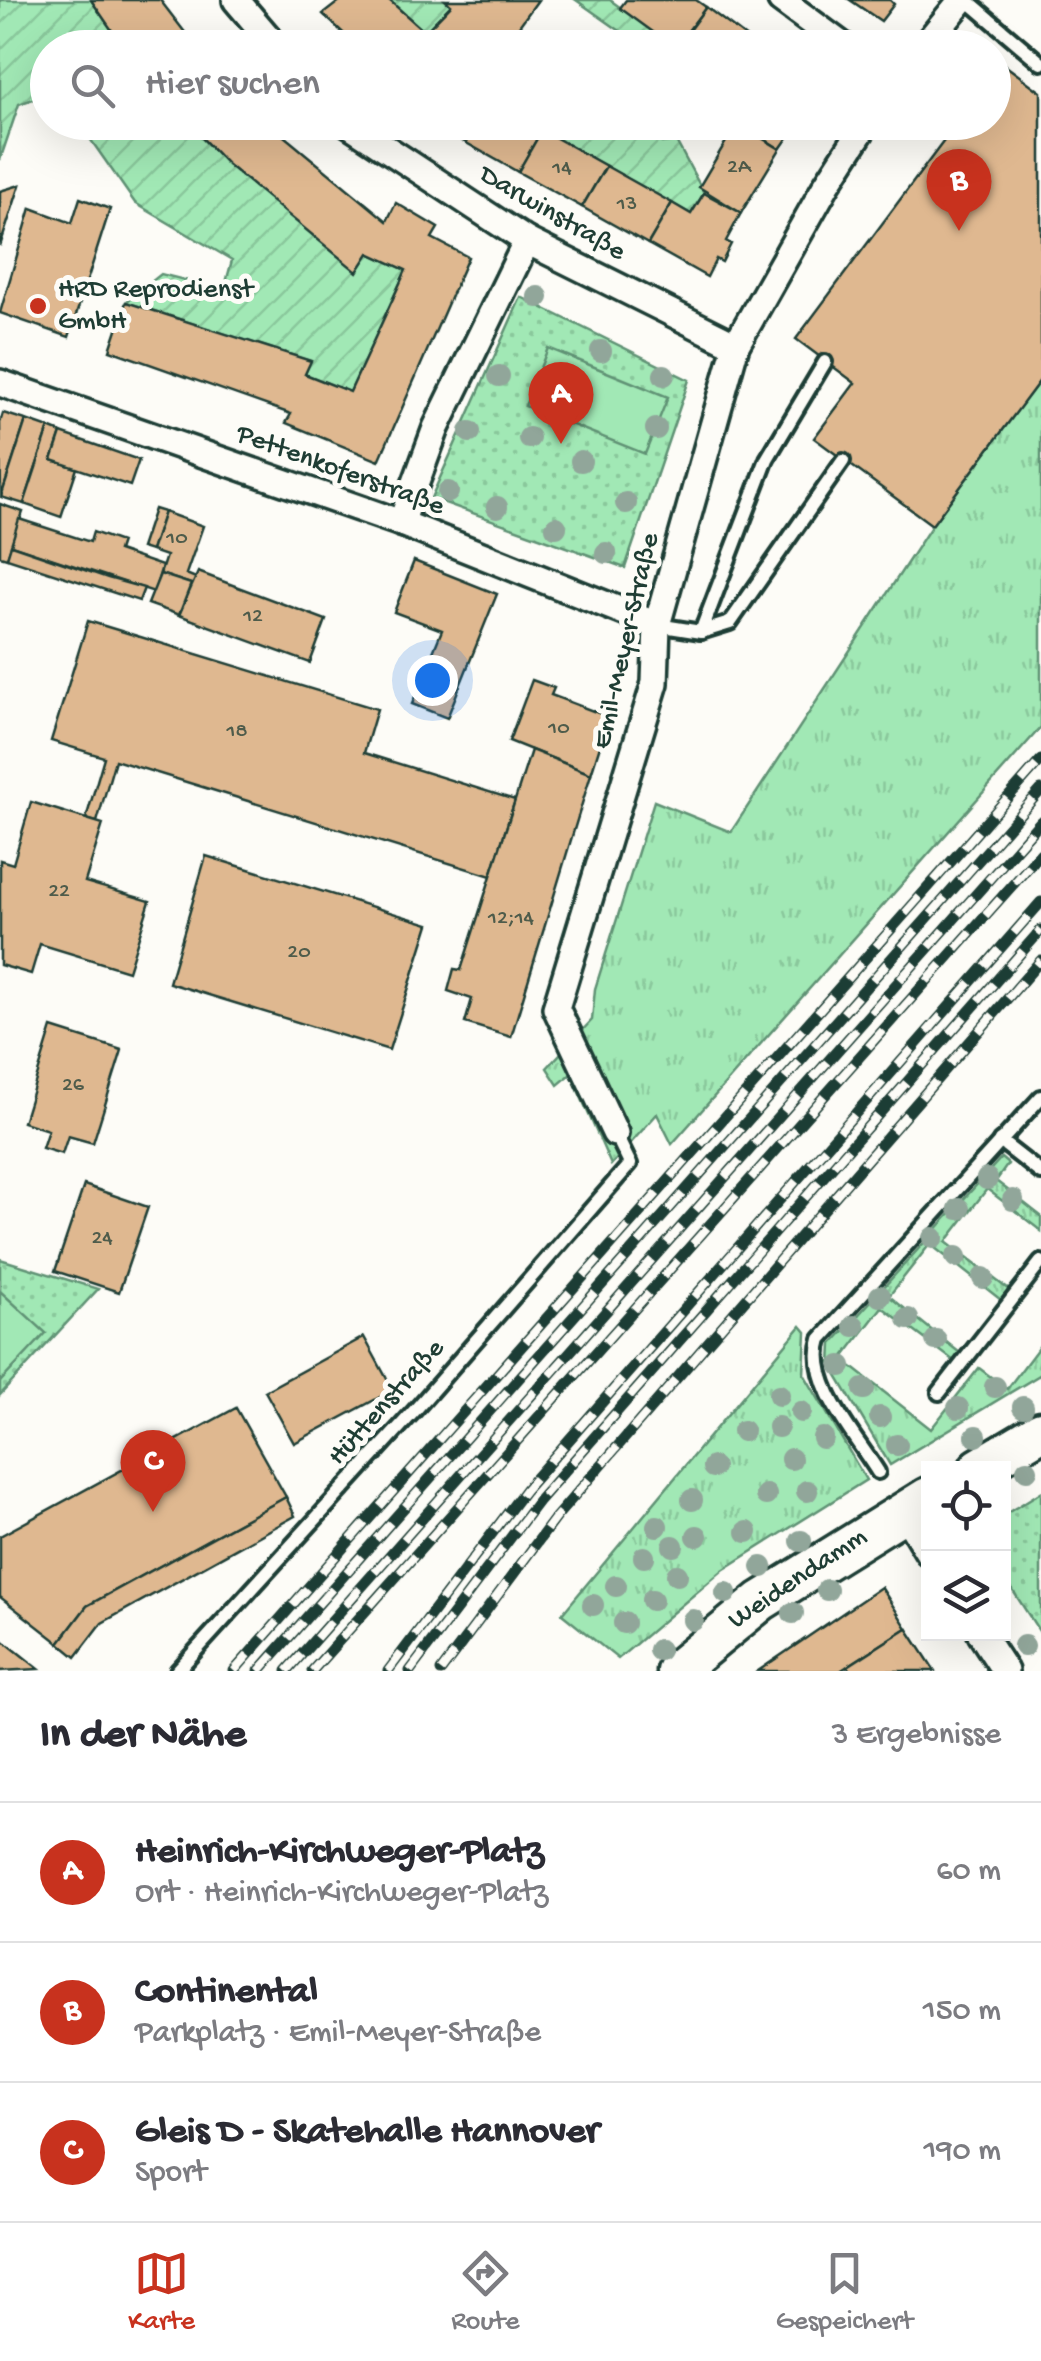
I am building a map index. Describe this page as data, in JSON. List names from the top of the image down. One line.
{"streets":{"main road":["Weidendamm"],"street":["Darwinstraße","Pettenkoferstraße","Emil-Meyer-Straße"],"lane":["Hüttenstraße"]},"crossings":[["Darwinstraße","Emil-Meyer-Straße"],["Pettenkoferstraße","Emil-Meyer-Straße"],["Emil-Meyer-Straße","Hüttenstraße"]],"places":["HRD Reprodienst GmbH"],"house_numbers":["2A","14","13","10","12","10","18","22","12;14","20","26","24"],"page":{"search":"Hier suchen","pins":["B","A","C"],"heading":["In der Nähe","3 Ergebnisse"],"list":[{"mark":"A","name":"Heinrich-Kirchweger-Platz","note":"Ort · Heinrich-Kirchweger-Platz","value":"60 m"},{"mark":"B","name":"Continental","note":"Parkplatz · Emil-Meyer-Straße","value":"150 m"},{"mark":"C","name":"Gleis D - Skatehalle Hannover","note":"Sport","value":"190 m"}],"nav":["Karte","Route","Gespeichert"]}}
